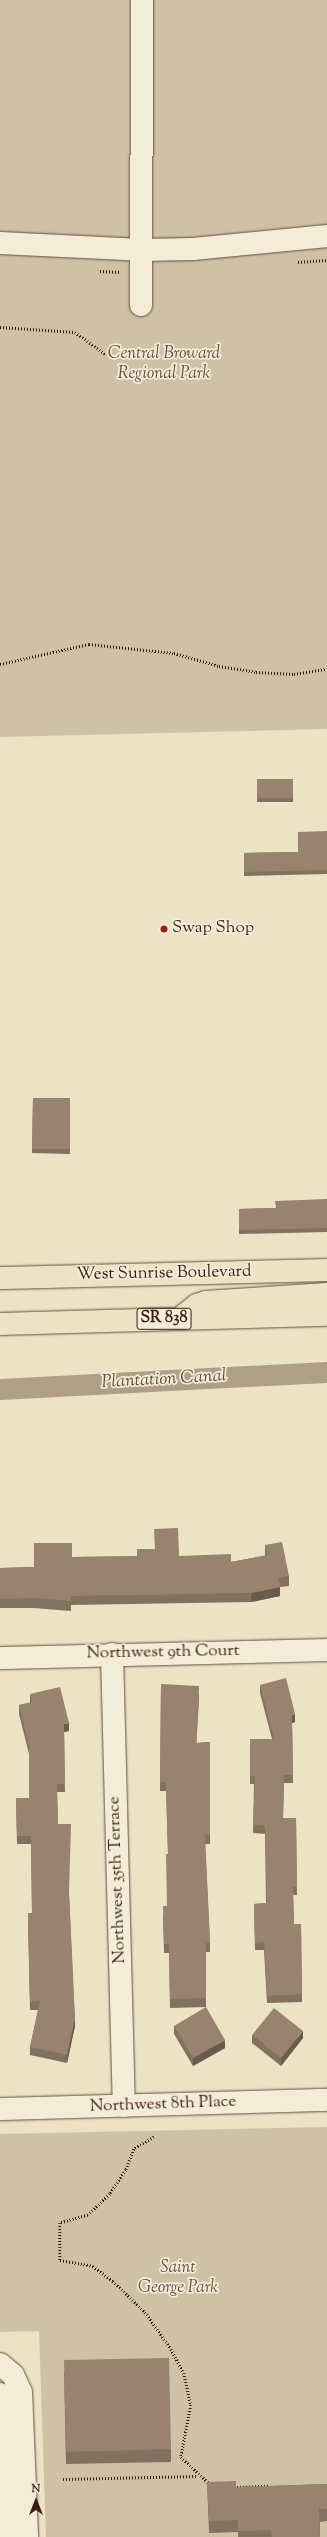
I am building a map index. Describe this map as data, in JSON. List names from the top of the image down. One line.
{"streets":{"main road":["West Sunrise Boulevard","SR 838"],"street":["Northwest 9th Court","Northwest 35th Terrace","Northwest 8th Place"]},"crossings":[["Northwest 9th Court","Northwest 35th Terrace"],["Northwest 35th Terrace","Northwest 8th Place"]],"water":["Plantation Canal"],"parks":["Central Broward Regional Park","Saint George Park"],"places":["Swap Shop"],"north":"top"}
